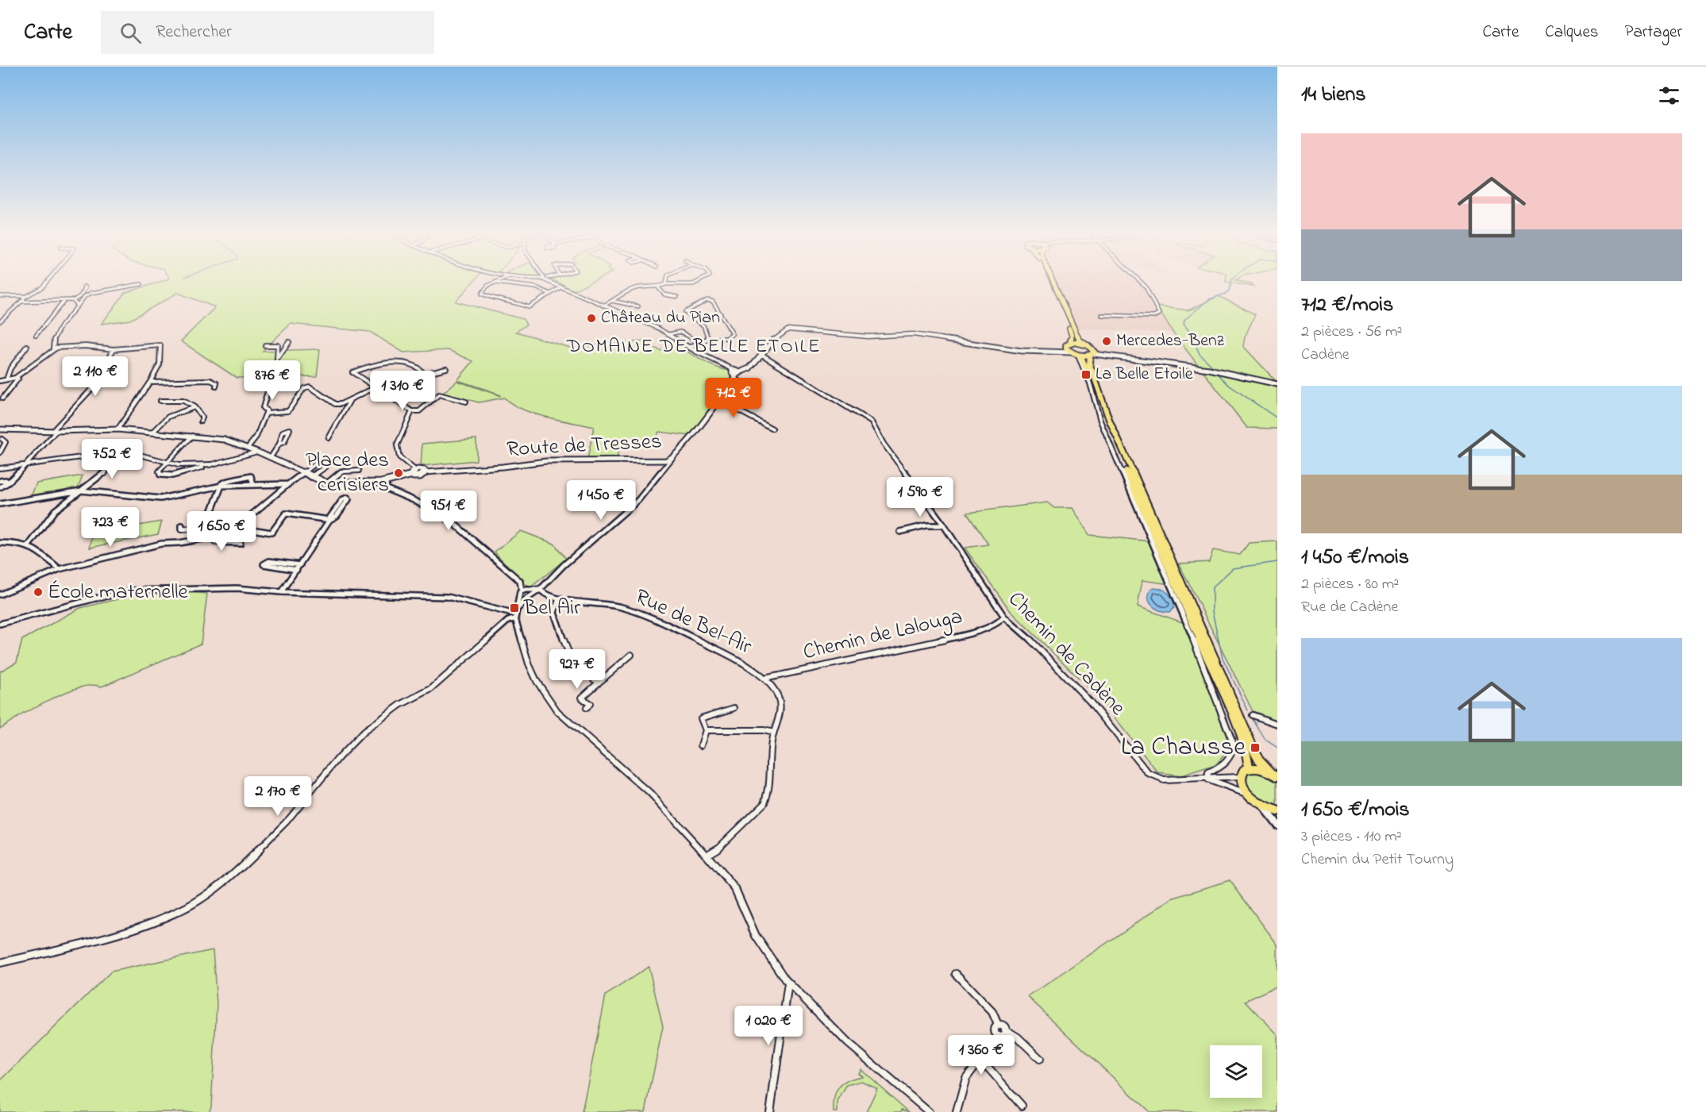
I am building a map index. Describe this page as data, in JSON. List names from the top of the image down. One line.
{"streets":{"street":["Route de Tresses","Rue de Bel-Air","Chemin de Lalouga","Chemin de Cadène"]},"crossings":[["Route de Tresses","Chemin de Cadène"],["Rue de Bel-Air","Chemin de Lalouga"],["Chemin de Lalouga","Chemin de Cadène"]],"districts":["DOMAINE DE BELLE ETOILE"],"places":{"other":["Château du Pian","Mercedes-Benz","Place des cerisiers","École maternelle"],"transit":["La Belle Etoile","Bel Air","La Chausse"]},"page":{"header":"Carte","search":"Rechercher","nav":["Carte","Calques","Partager"],"heading":"14 biens","list":[{"name":"712 €/mois","note":"2 pièces · 56 m² · Cadène"},{"name":"1 450 €/mois","note":"2 pièces · 80 m² · Rue de Cadène"},{"name":"1 650 €/mois","note":"3 pièces · 110 m² · Chemin du Petit Tourny"}],"price":["2 110 €","876 €","1 310 €","712 €","752 €","1 590 €","1 450 €","951 €","723 €","1 650 €","927 €","2 170 €","1 020 €","1 360 €"]}}
